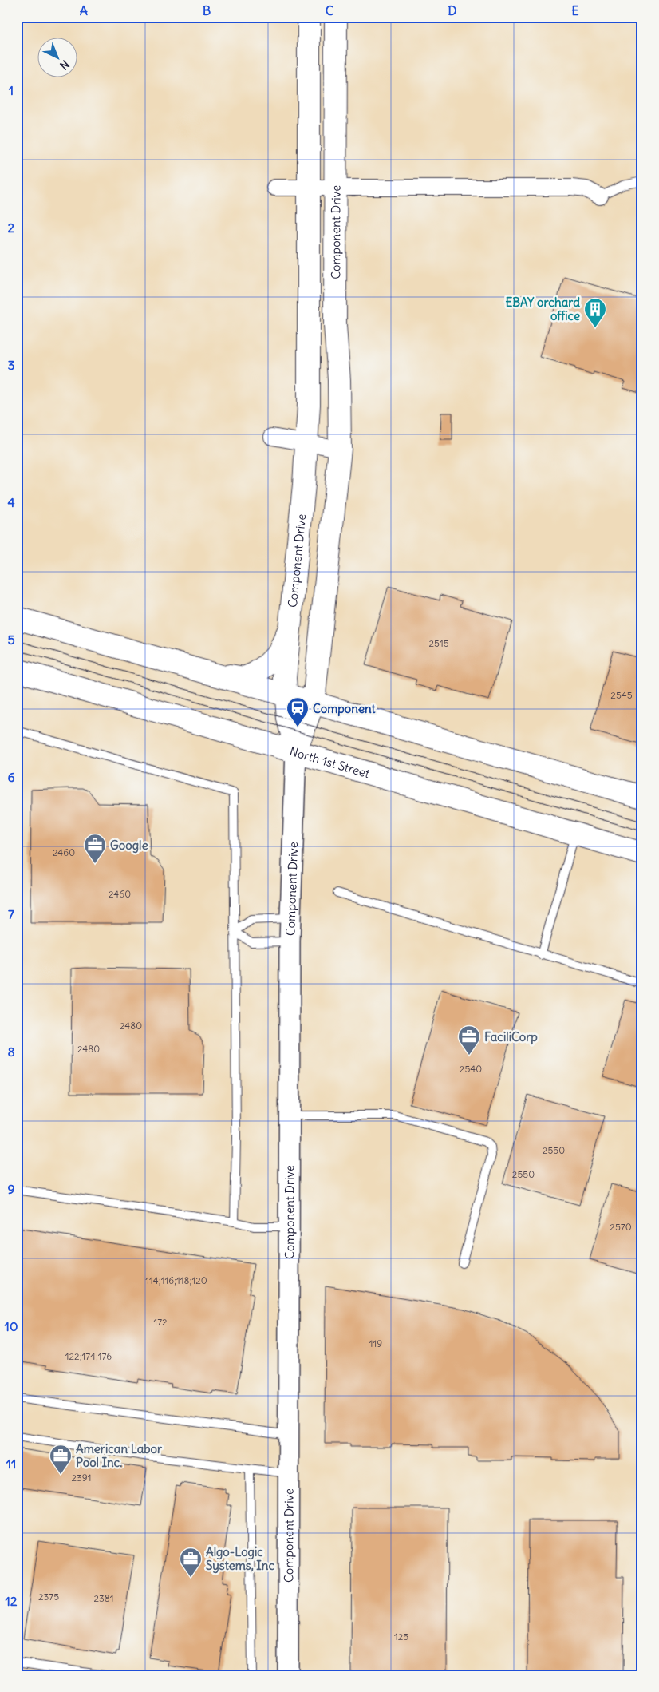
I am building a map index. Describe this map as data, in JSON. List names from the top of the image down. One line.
{"streets":{"main road":["Component Drive","North 1st Street"]},"crossings":[["Component Drive","North 1st Street"]],"places":{"building":["EBAY orchard office"],"station":["Component"],"office":["Google","FaciliCorp","American Labor Pool Inc.","Algo-Logic Systems, Inc"]},"house_numbers":["2515","2545","2460","2460","2480","2480","2540","2550","2550","2570","114;116;118;120","172","119","122;174;176","2391","2375","2381","125"],"north":"bottom right","grid":{"columns":["A","B","C","D","E"],"rows":["1","2","3","4","5","6","7","8","9","10","11","12"]}}
